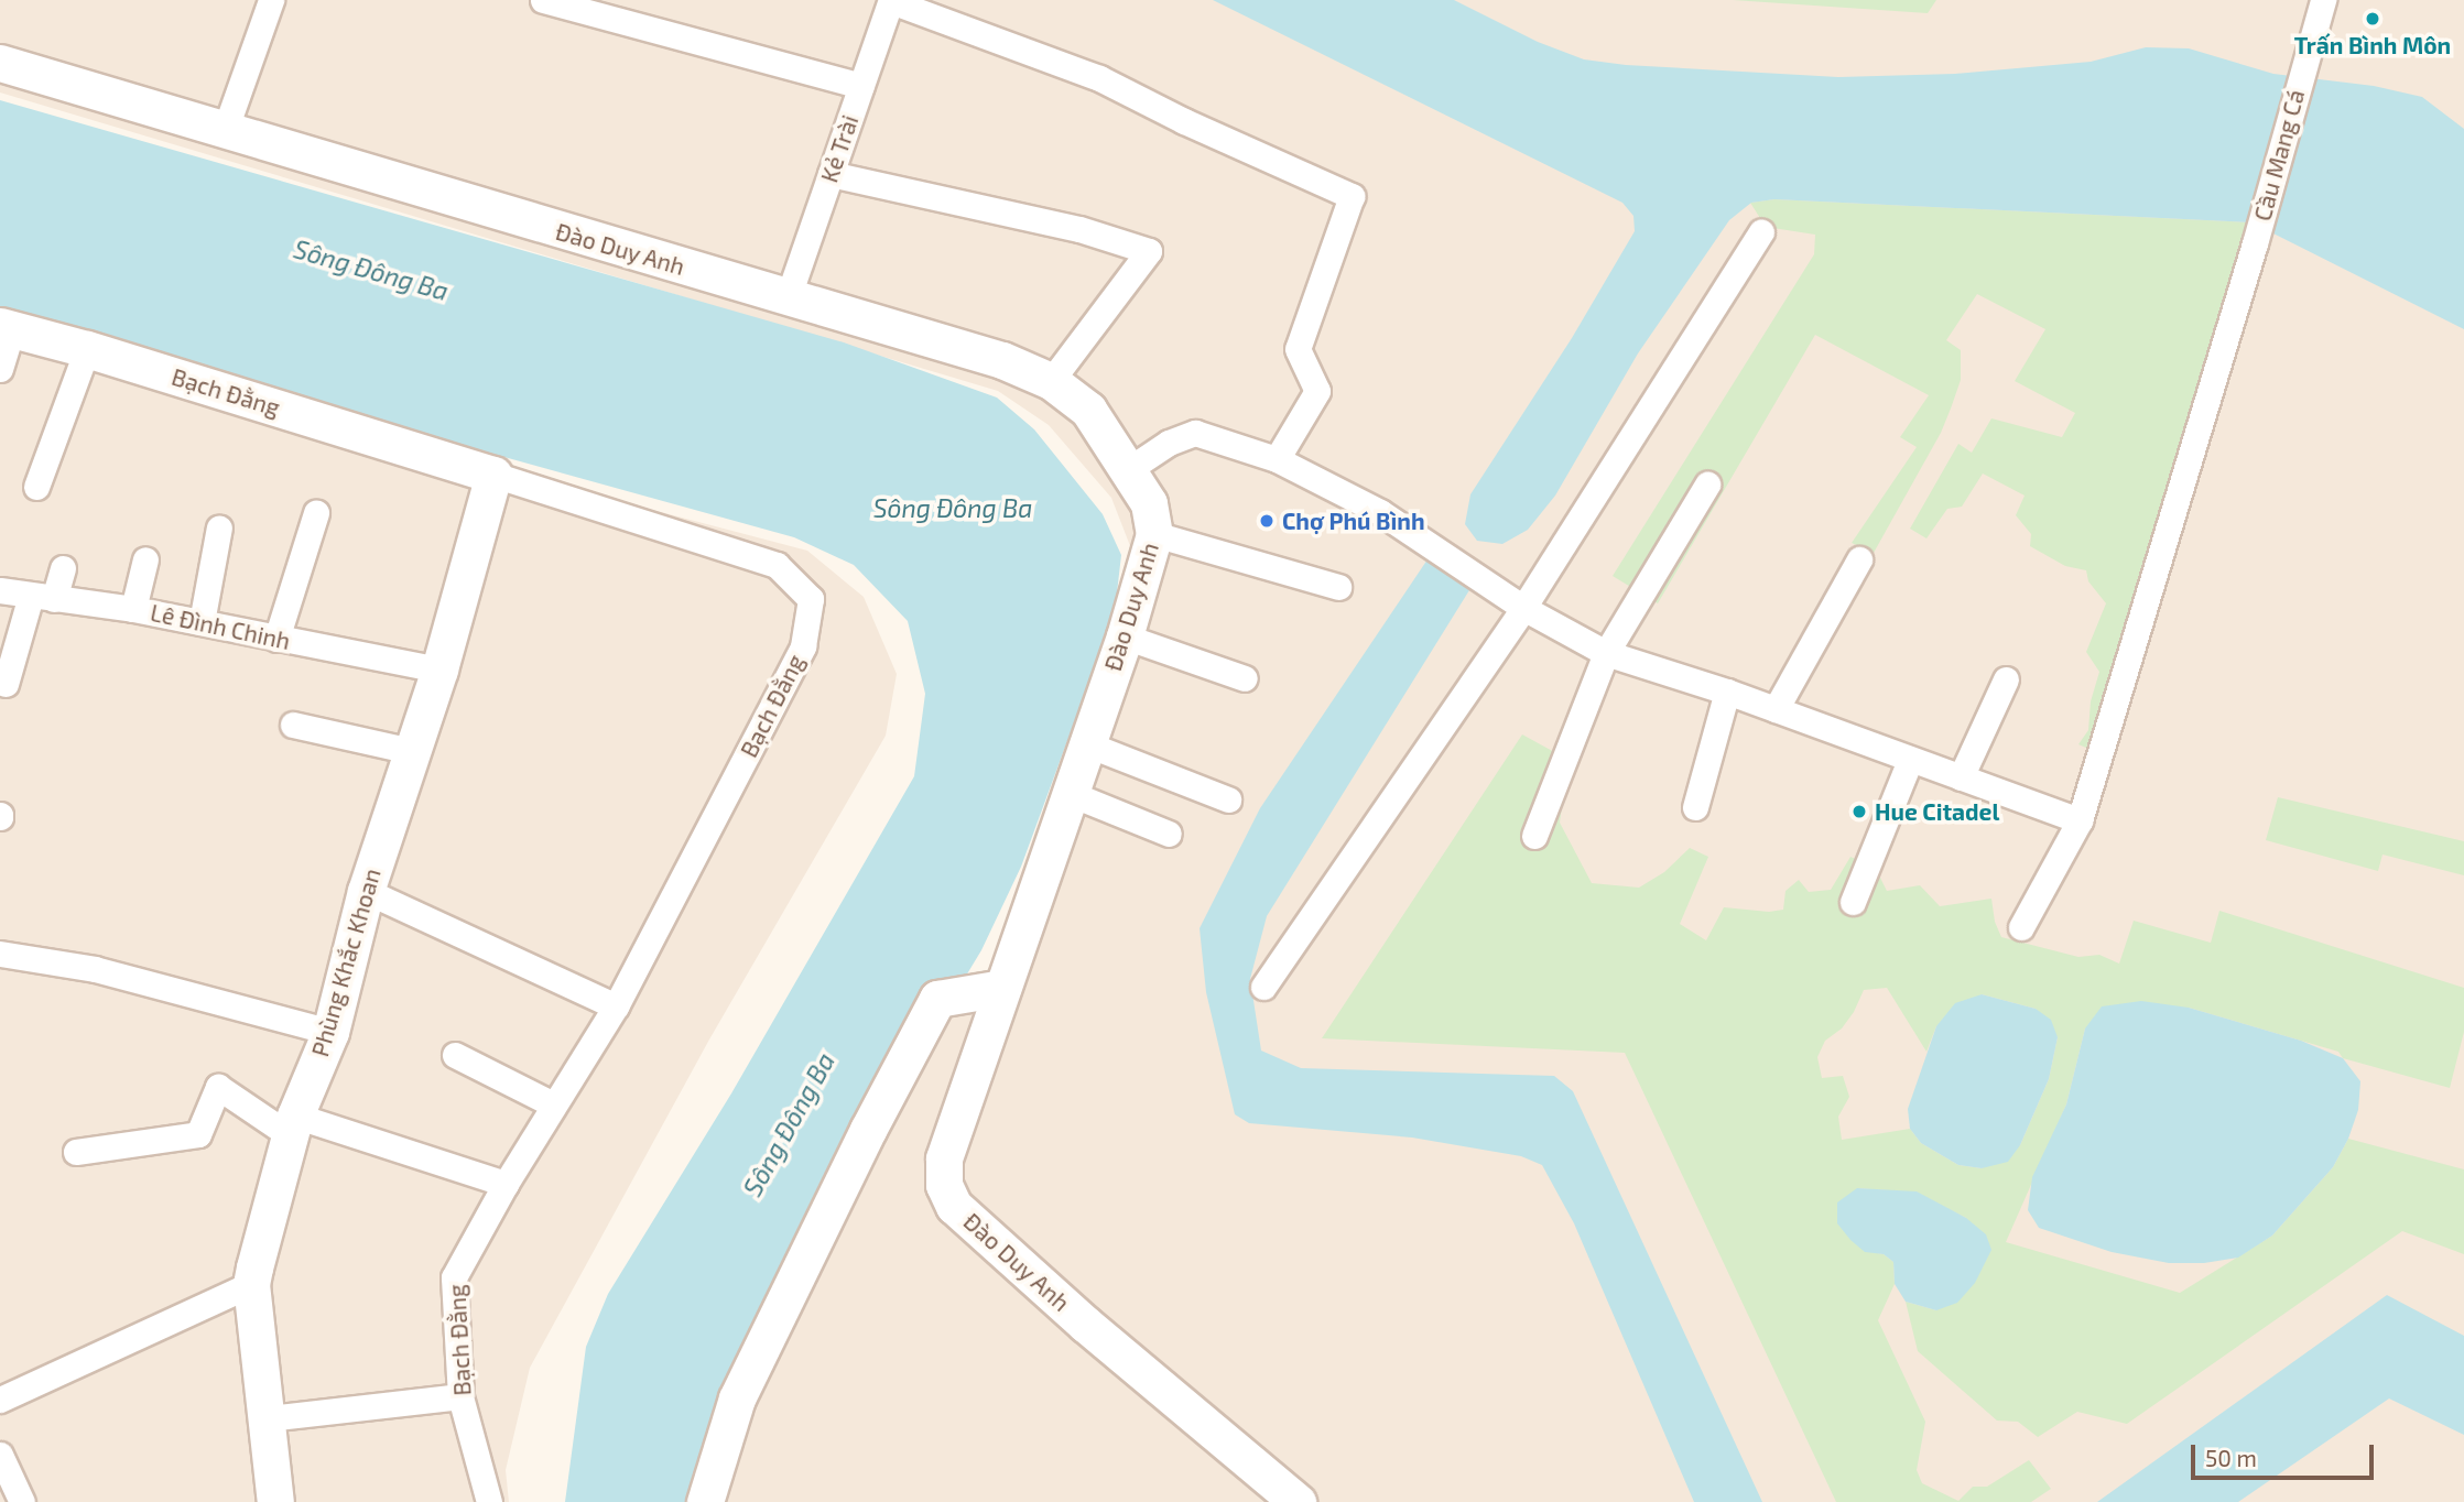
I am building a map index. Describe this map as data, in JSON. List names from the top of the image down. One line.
{"streets":{"main road":["Đào Duy Anh","Bạch Đằng","Phùng Khắc Khoan"],"street":["Kẻ Trài","Cầu Mang Cá","Lê Đình Chinh"]},"crossings":[["Kẻ Trài","Đào Duy Anh"],["Bạch Đằng","Phùng Khắc Khoan"],["Lê Đình Chinh","Phùng Khắc Khoan"]],"water":["Sông Đông Ba"],"places":["Trấn Bình Môn","Chợ Phú Bình","Hue Citadel"],"scale_bar":"50 m"}
